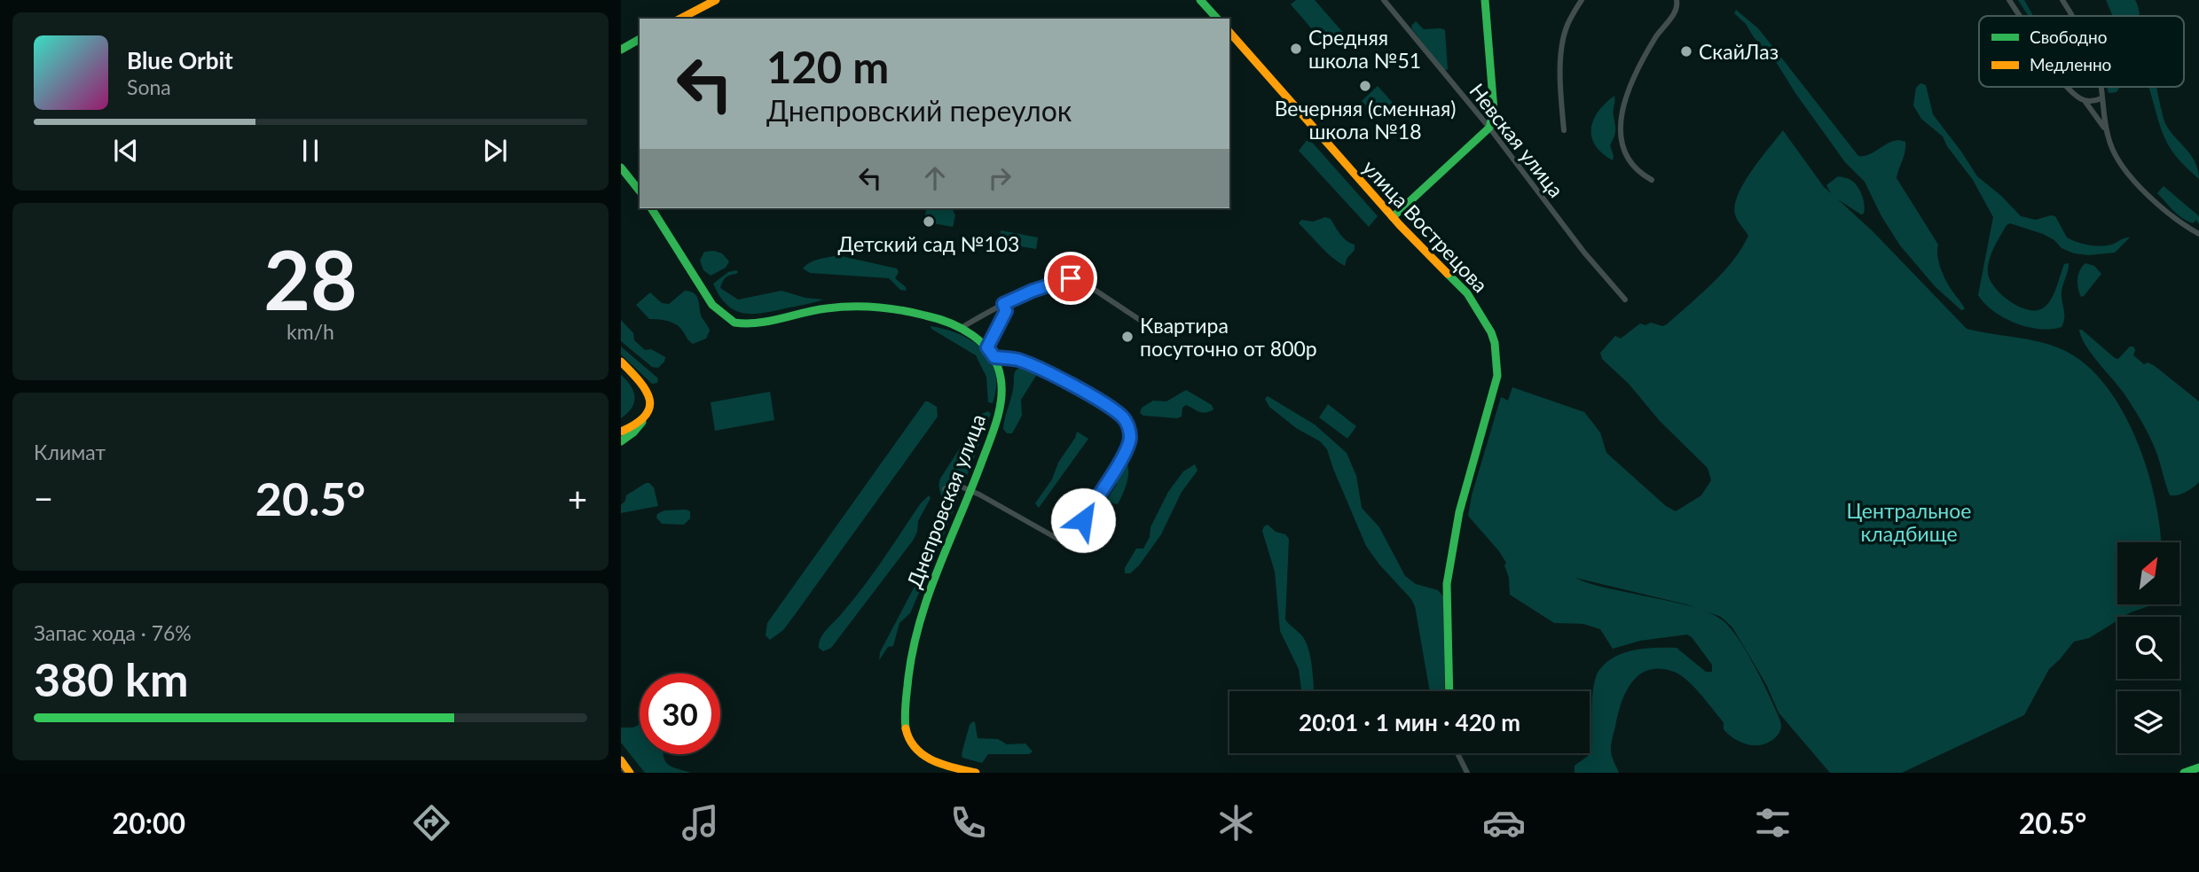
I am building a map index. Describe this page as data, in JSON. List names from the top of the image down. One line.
{"streets":{"main road":["улица Вострецова","Днепровская улица"],"street":["Невская улица"]},"parks":["Центральное кладбище"],"places":["Средняя школа №51","СкайЛаз","Вечерняя (сменная) школа №18","Детский сад №103","Квартира посуточно от 800р"],"legend":["Свободно","Медленно"],"north":"top right","page":{"turn":["120 m","Днепровский переулок"],"song":["Blue Orbit","Sona"],"tile":[["28","km/h"],"Климат",["Запас хода · 76%","380 km"]],"heat":["−","20.5°","+"],"limit":"30","trip":"20:01 · 1 мин · 420 m","tabs":["20:00","20.5°"]}}
